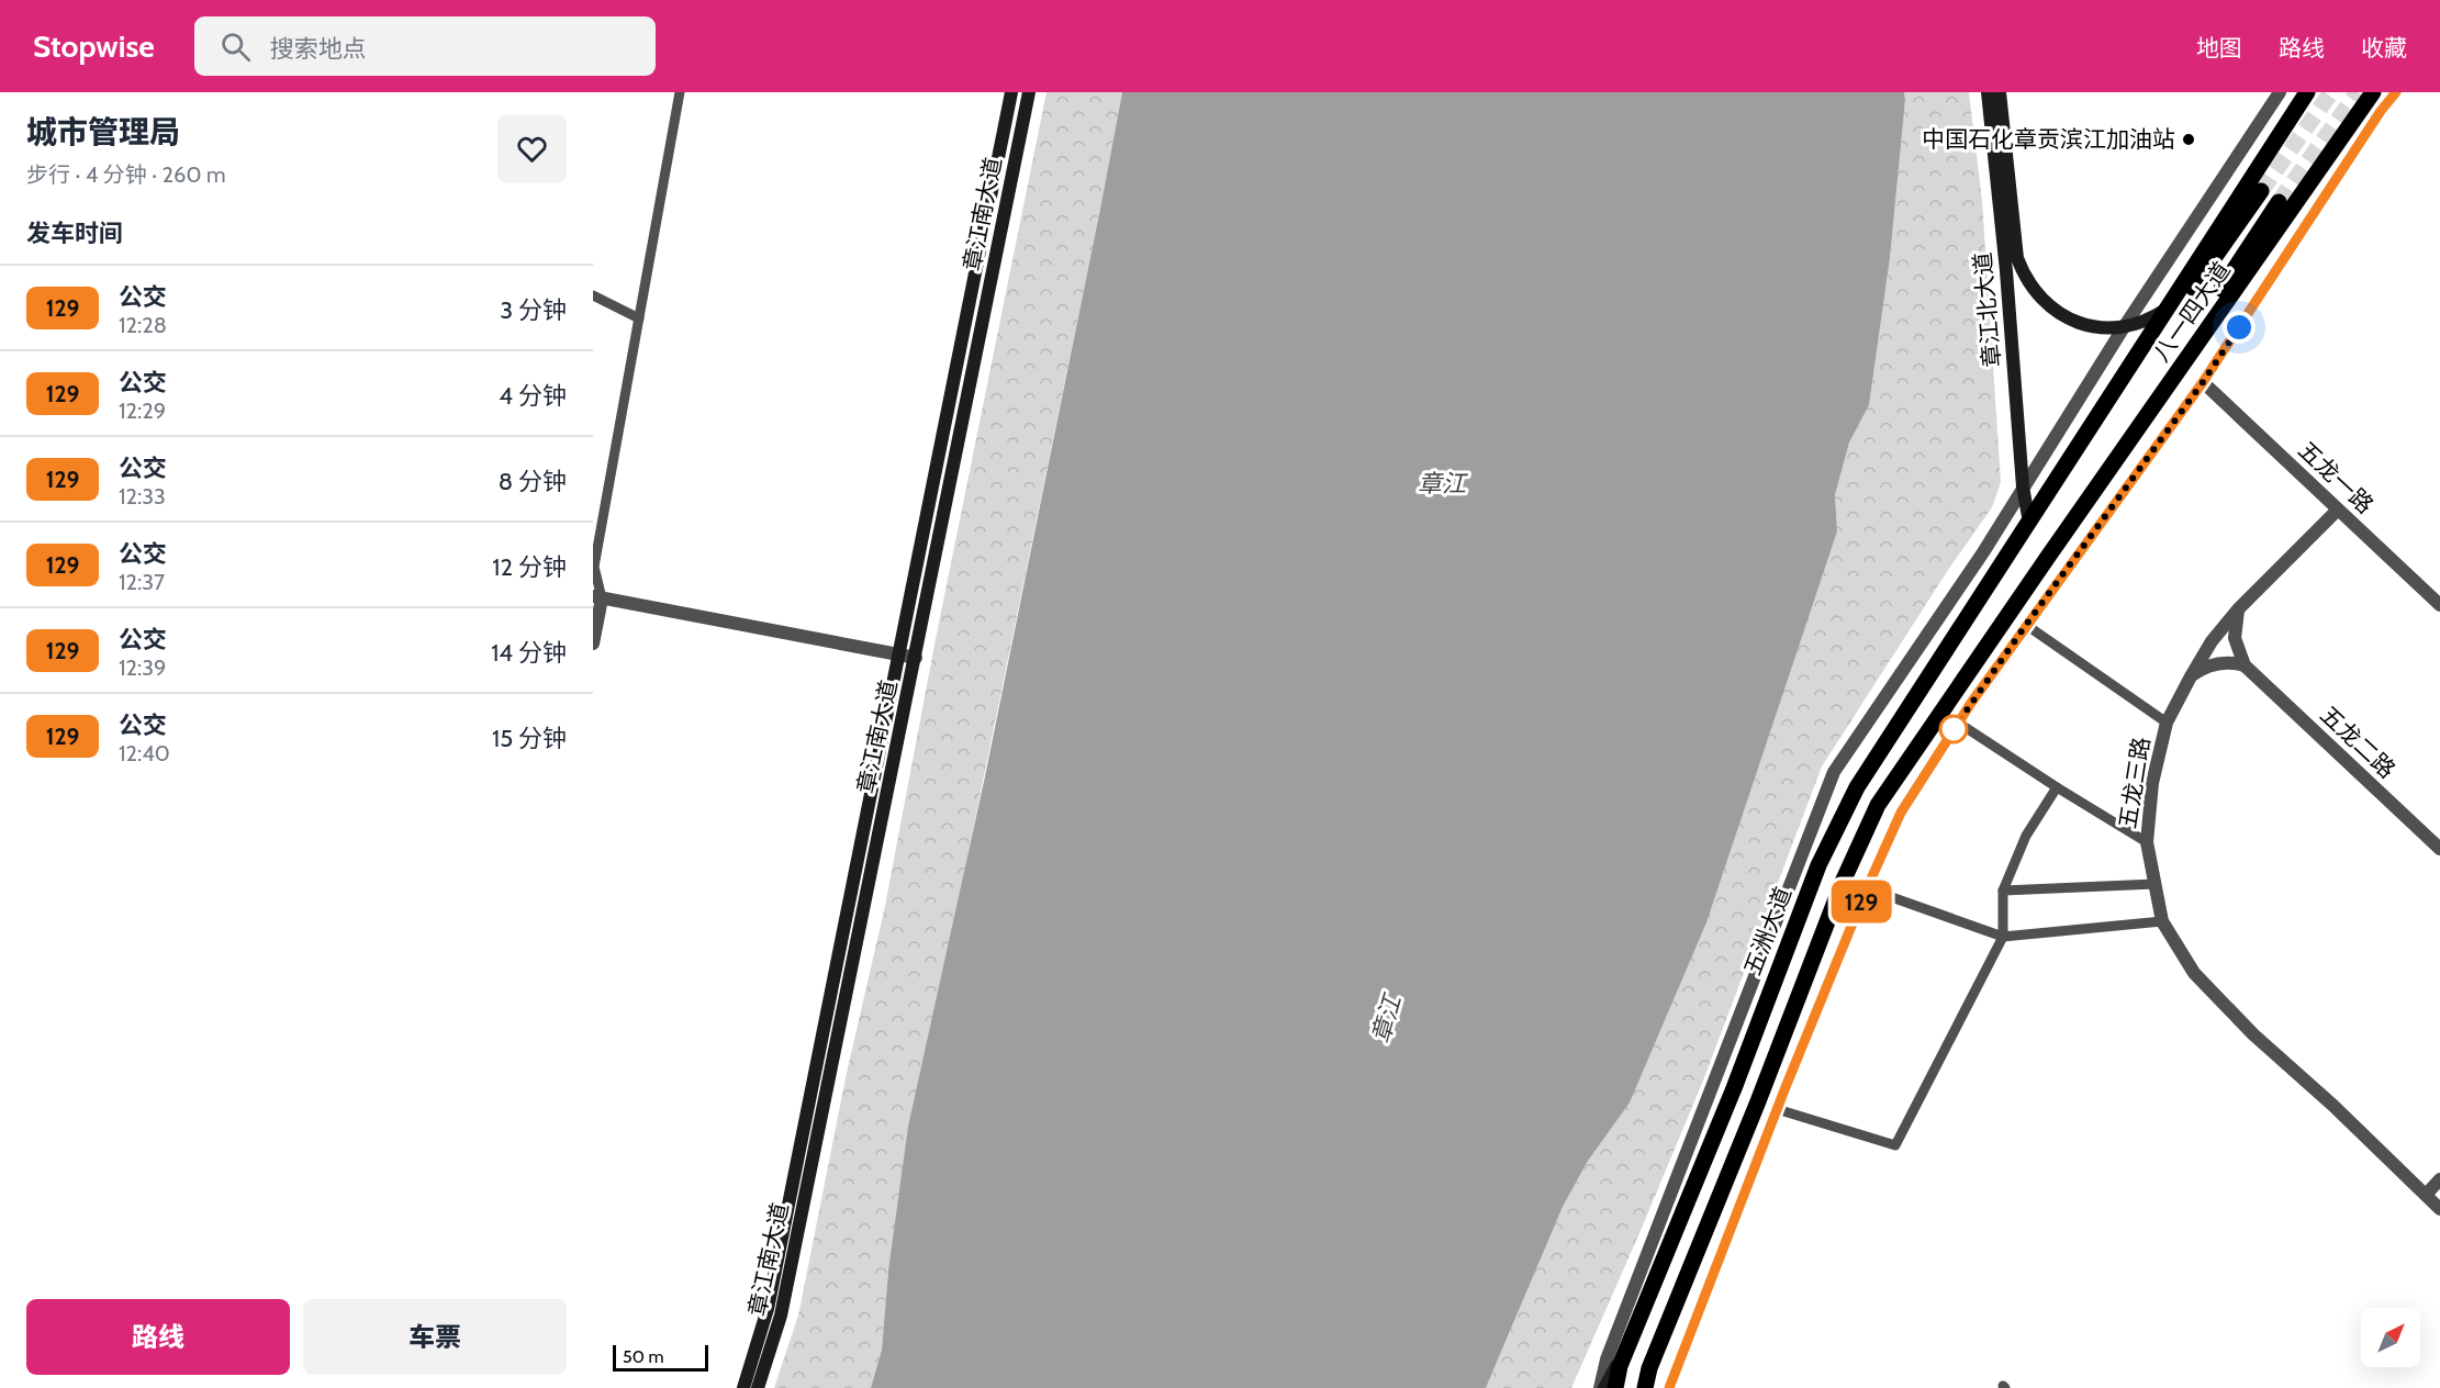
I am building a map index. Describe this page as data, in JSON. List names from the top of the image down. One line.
{"streets":{"main road":["章江南大道","章江北大道","八一四大道","五洲大道"],"street":["五龙一路","五龙二路","五龙三路"]},"crossings":[["章江北大道","八一四大道"],["章江北大道","五洲大道"],["八一四大道","五洲大道"],["五龙一路","五龙三路"]],"water":["章江"],"places":["中国石化章贡滨江加油站"],"lines":["bus line 129"],"scale_bar":"50 m","north":"top right","page":{"header":"Stopwise","search":"搜索地点","nav":["地图","路线","收藏"],"heading":[["城市管理局","步行 · 4 分钟 · 260 m"],"发车时间"],"on_map":"129","list":[{"mark":"129","name":"公交","note":"12:28","value":"3 分钟"},{"mark":"129","name":"公交","note":"12:29","value":"4 分钟"},{"mark":"129","name":"公交","note":"12:33","value":"8 分钟"},{"mark":"129","name":"公交","note":"12:37","value":"12 分钟"},{"mark":"129","name":"公交","note":"12:39","value":"14 分钟"},{"mark":"129","name":"公交","note":"12:40","value":"15 分钟"}],"buttons":["路线","车票"],"scale":"50 m"}}
